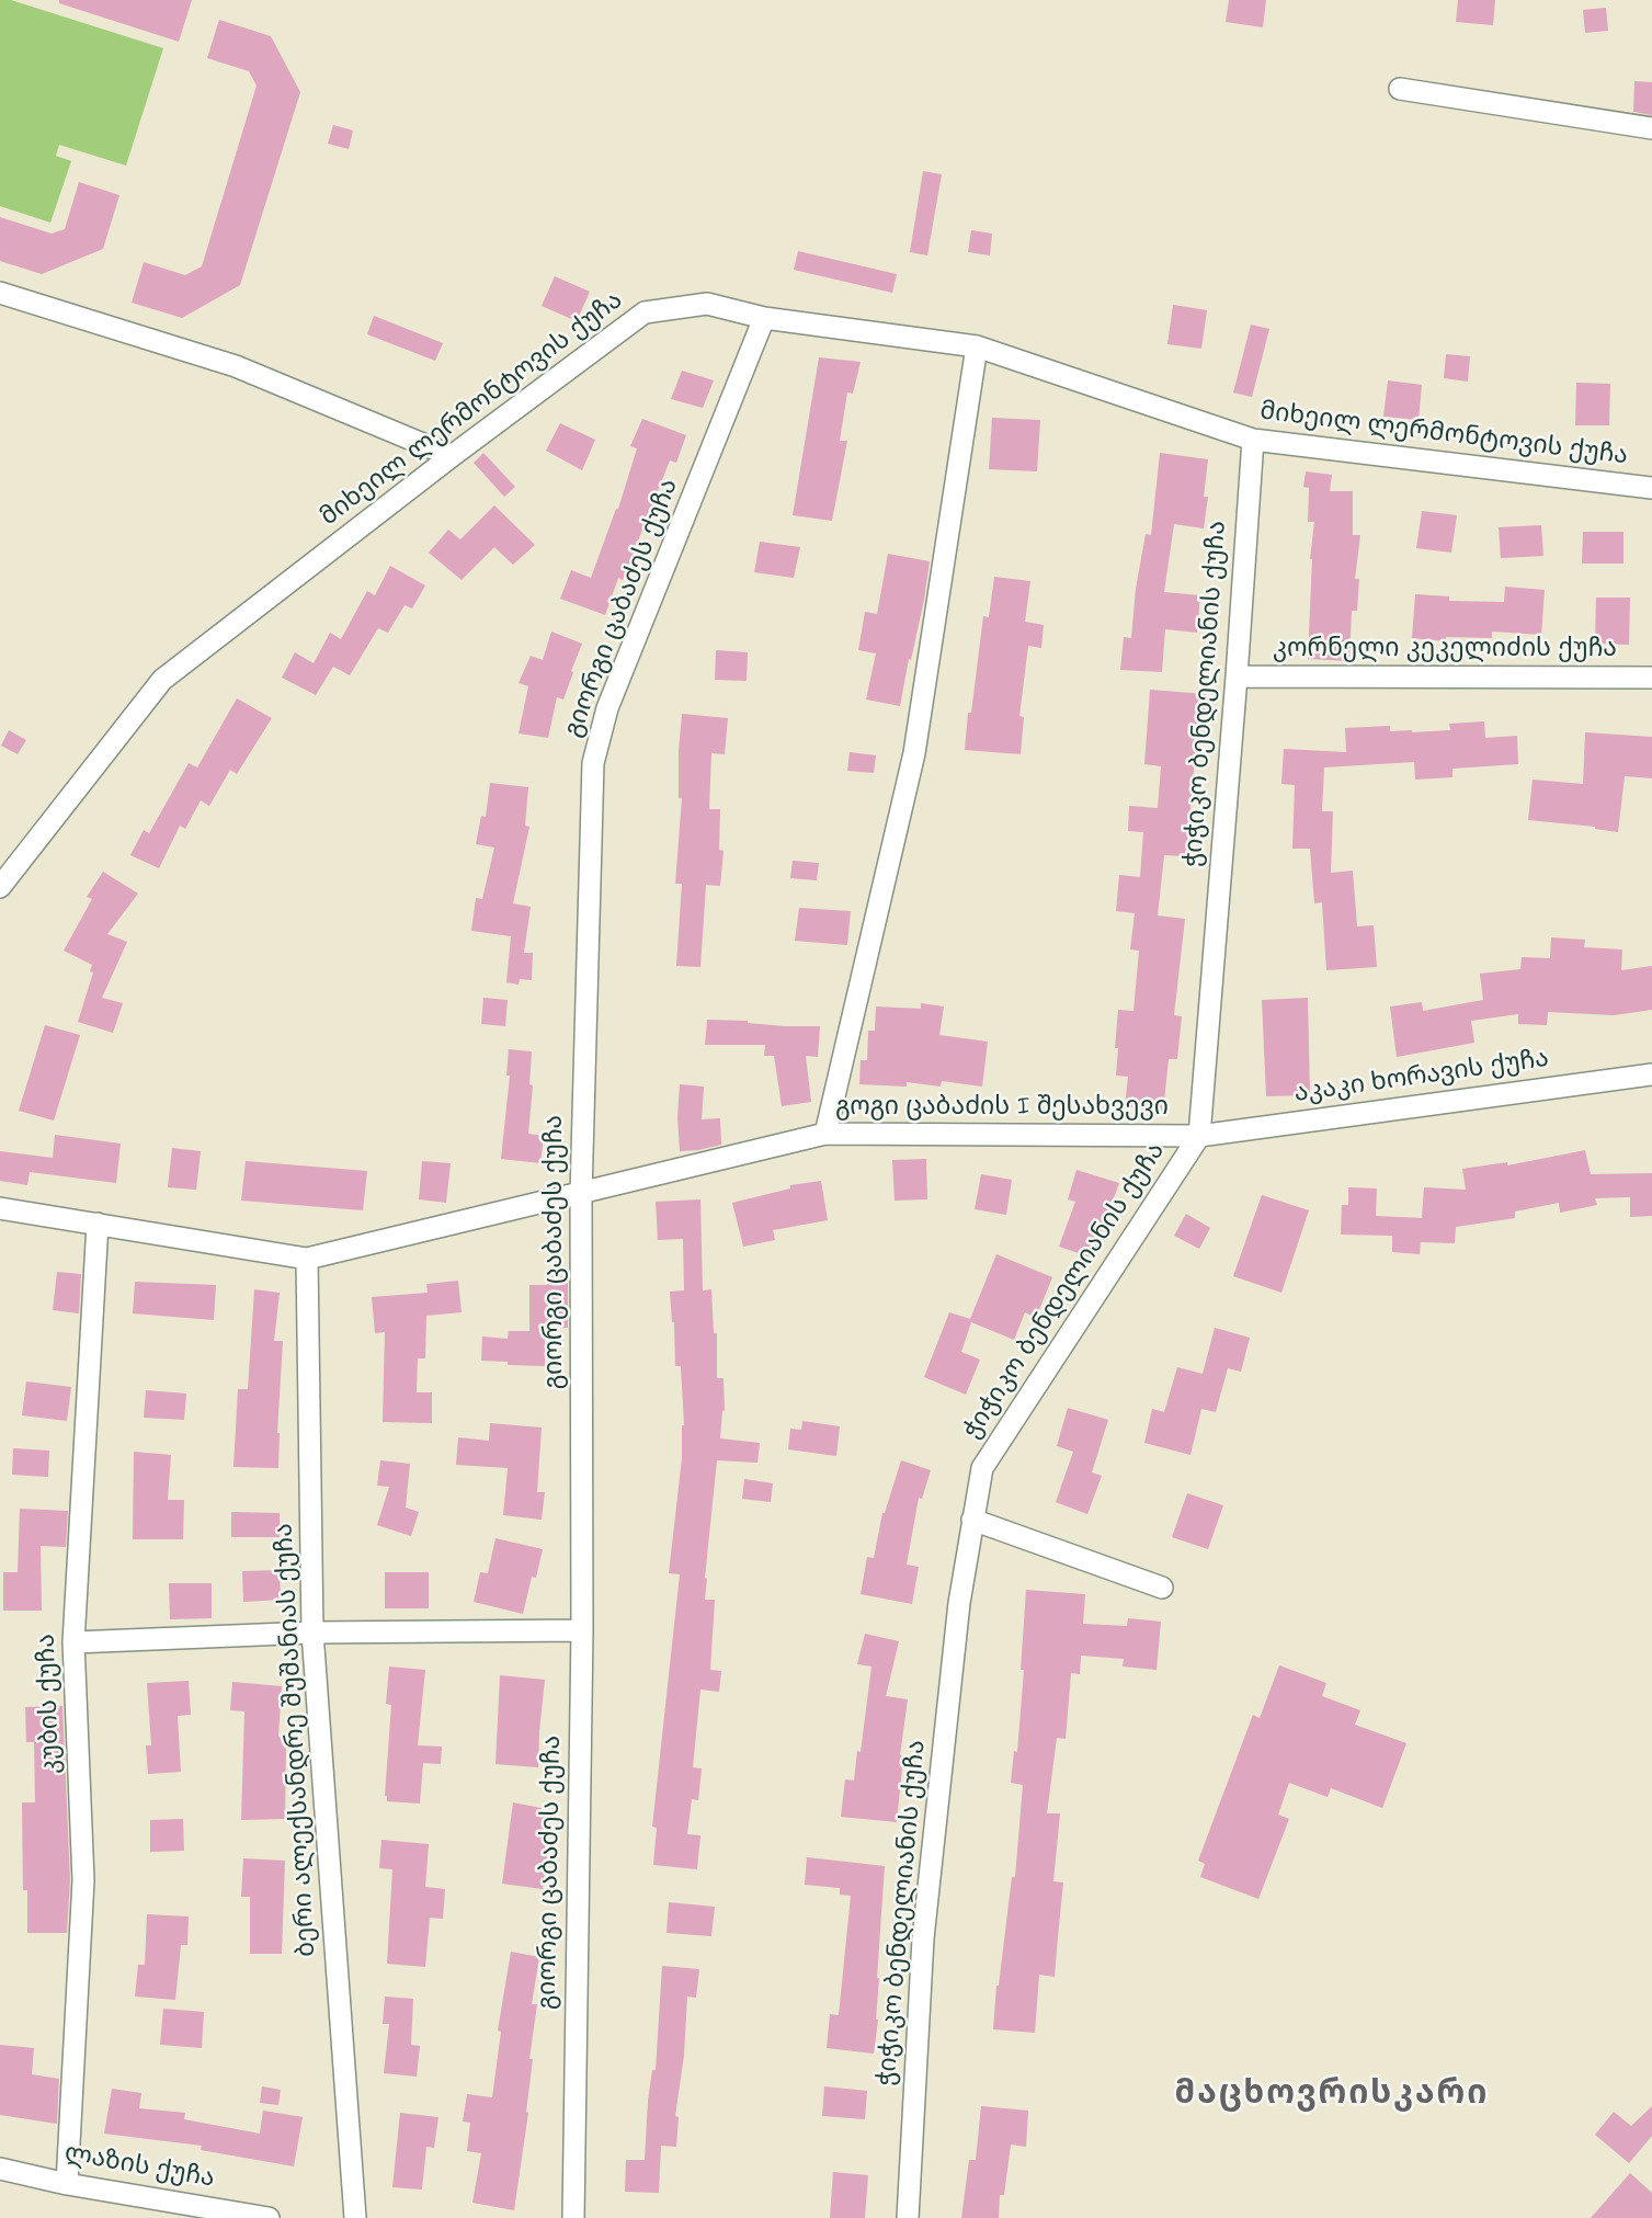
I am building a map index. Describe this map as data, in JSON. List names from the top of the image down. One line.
{"streets":{"street":["მიხეილ ლერმონტოვის ქუჩა","გიორგი ცაბაძეს ქუჩა","კორნელი კეკელიძის ქუჩა","ჭიჭიკო ბენდელიანის ქუჩა","აკაკი ხორავის ქუჩა","გოგი ცაბაძის I შესახვევი","კუბის ქუჩა","ბერი ალექსანდრე შუშანიას ქუჩა","ლაზის ქუჩა"]},"crossings":[["მიხეილ ლერმონტოვის ქუჩა","გიორგი ცაბაძეს ქუჩა"],["მიხეილ ლერმონტოვის ქუჩა","ჭიჭიკო ბენდელიანის ქუჩა"],["გიორგი ცაბაძეს ქუჩა","გოგი ცაბაძის I შესახვევი"],["კორნელი კეკელიძის ქუჩა","ჭიჭიკო ბენდელიანის ქუჩა"],["ჭიჭიკო ბენდელიანის ქუჩა","აკაკი ხორავის ქუჩა"],["ჭიჭიკო ბენდელიანის ქუჩა","გოგი ცაბაძის I შესახვევი"],["აკაკი ხორავის ქუჩა","გოგი ცაბაძის I შესახვევი"],["გოგი ცაბაძის I შესახვევი","ბერი ალექსანდრე შუშანიას ქუჩა"],["კუბის ქუჩა","ლაზის ქუჩა"]],"districts":["მაცხოვრისკარი"]}
